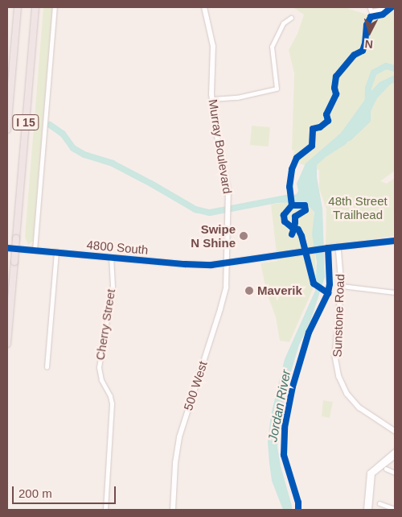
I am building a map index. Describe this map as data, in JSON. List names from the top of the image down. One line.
{"streets":{"highway":["I 15"],"street":["Murray Boulevard","4800 South","Sunstone Road","Cherry Street","500 West"]},"crossings":[["Murray Boulevard","4800 South"],["Murray Boulevard","500 West"],["4800 South","Sunstone Road"],["4800 South","Cherry Street"],["4800 South","500 West"]],"water":["Jordan River"],"parks":["48th Street Trailhead"],"places":["Swipe N Shine","Maverik"],"scale_bar":"200 m","north":"bottom"}
